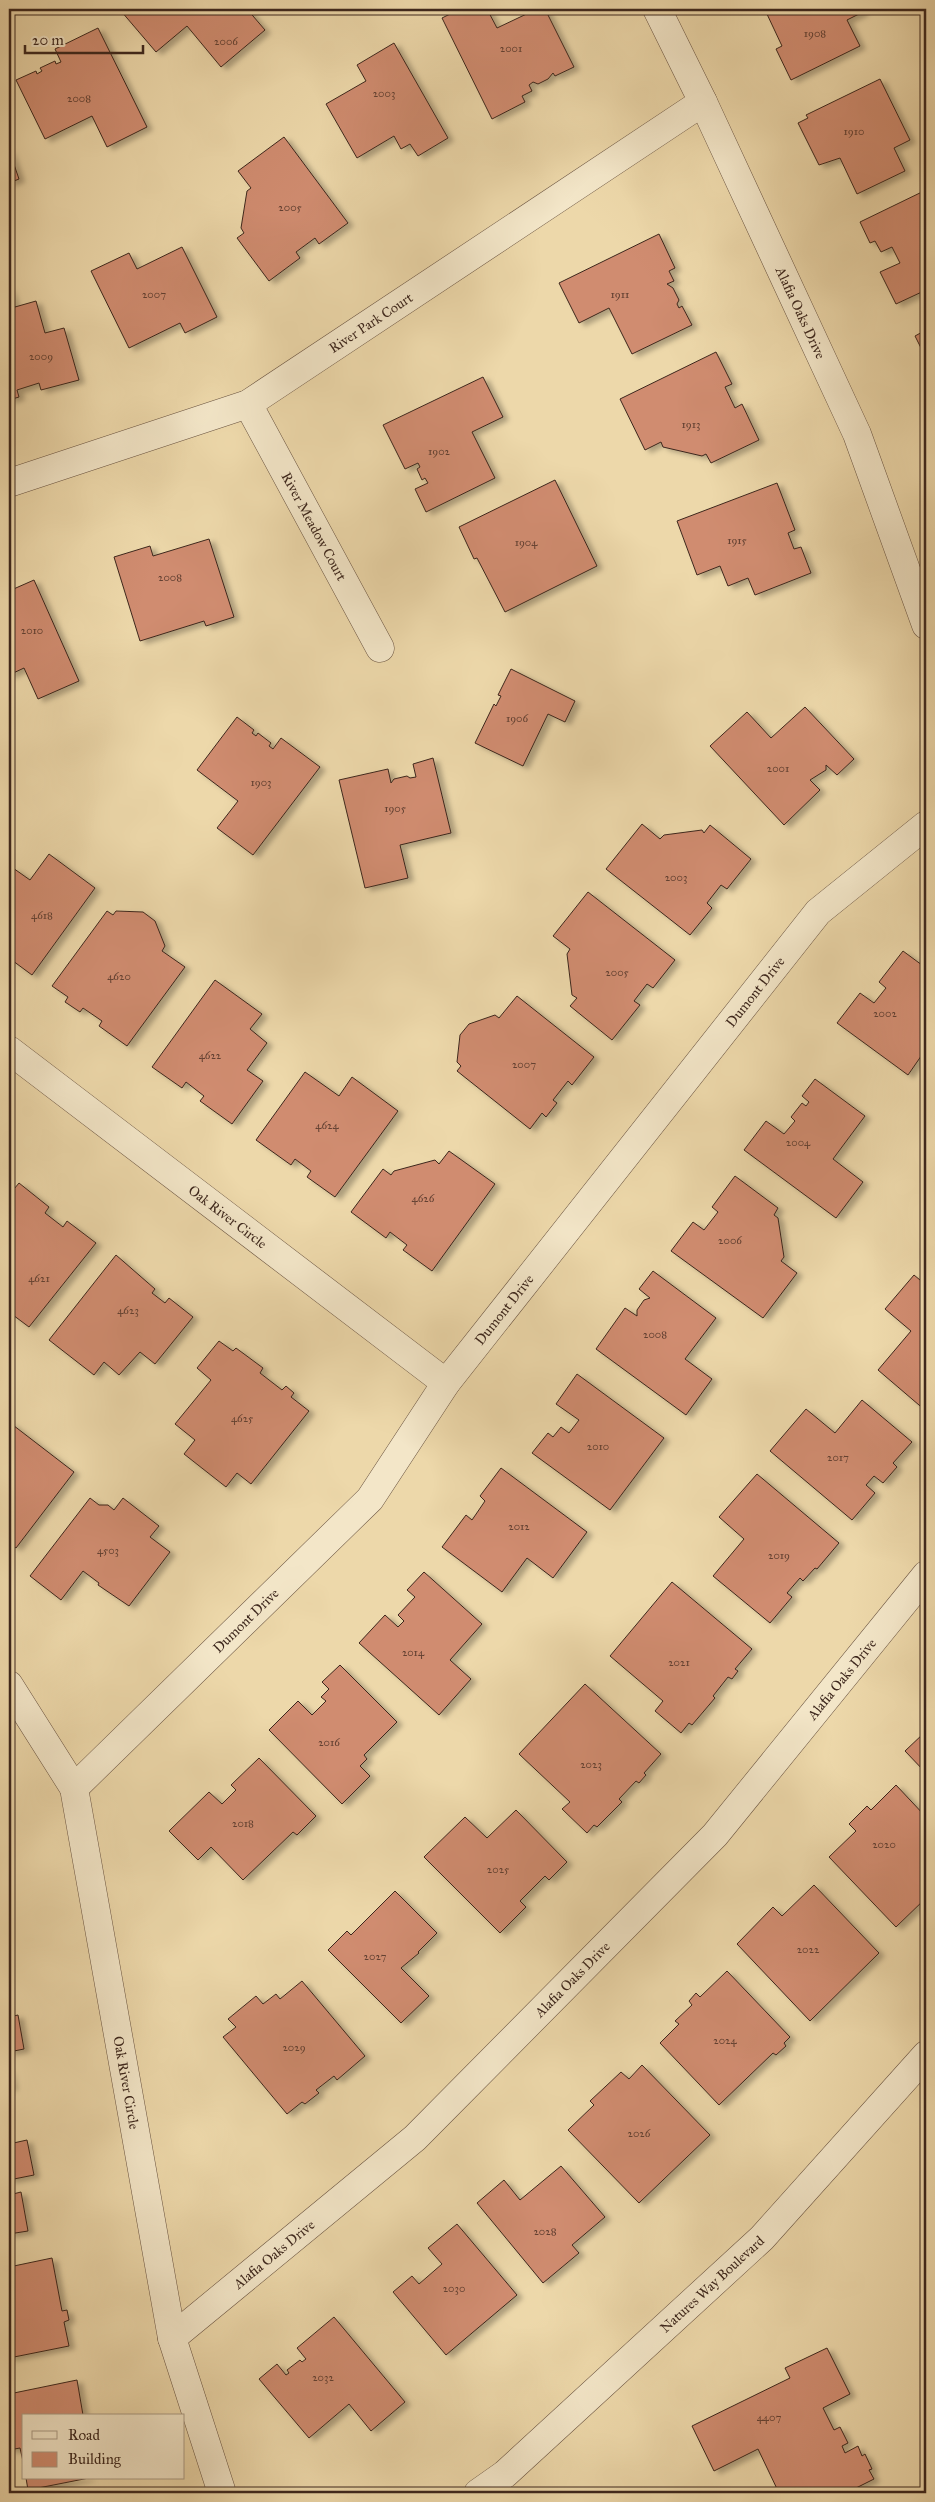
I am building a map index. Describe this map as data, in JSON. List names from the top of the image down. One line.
{"streets":{"street":["Alafia Oaks Drive","River Park Court","River Meadow Court","Dumont Drive","Oak River Circle","Natures Way Boulevard"]},"crossings":[["Alafia Oaks Drive","River Park Court"],["Alafia Oaks Drive","Oak River Circle"],["River Park Court","River Meadow Court"],["Dumont Drive","Oak River Circle"]],"house_numbers":["1908","2006","2001","2003","2008","1910","2005","2007","1911","2009","1913","1902","1915","1904","2008","2010","1906","2001","1903","1905","2003","4618","2005","4620","2002","4622","2007","4624","2004","4626","2006","4621","4623","2008","4625","2010","2017","2012","4503","2019","2014","2021","2016","2023","2018","2020","2025","2022","2027","2024","2029","2026","2028","2030","2032","4407"],"legend":["Road","Building"],"scale_bar":"20 m"}
